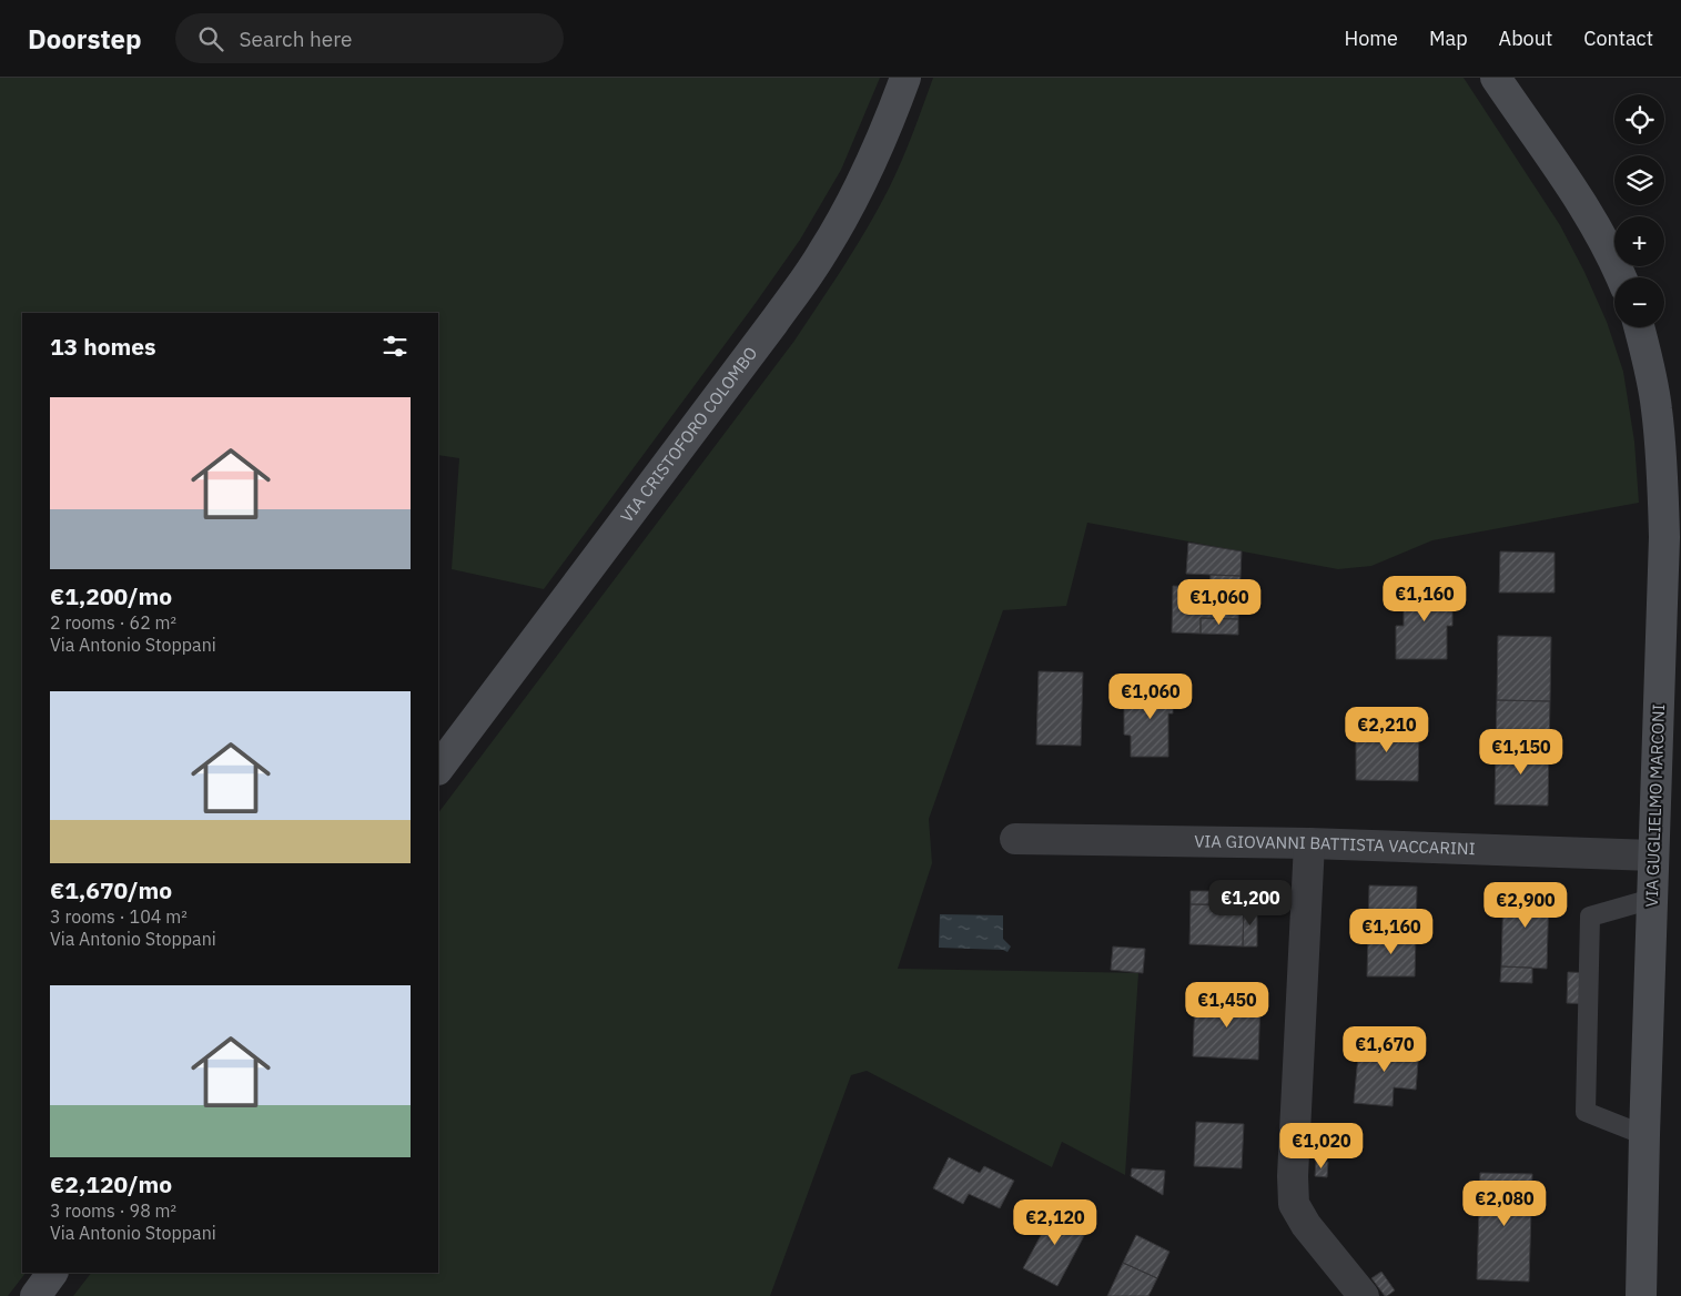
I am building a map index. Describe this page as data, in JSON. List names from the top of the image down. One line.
{"streets":{"main road":["VIA CRISTOFORO COLOMBO","VIA GUGLIELMO MARCONI"],"street":["VIA GIOVANNI BATTISTA VACCARINI"]},"crossings":[["VIA GUGLIELMO MARCONI","VIA GIOVANNI BATTISTA VACCARINI"]],"page":{"header":"Doorstep","search":"Search here","nav":["Home","Map","About","Contact"],"map_buttons":["+","−"],"heading":"13 homes","list":[{"name":"€1,200/mo","note":"2 rooms · 62 m² · Via Antonio Stoppani"},{"name":"€1,670/mo","note":"3 rooms · 104 m² · Via Antonio Stoppani"},{"name":"€2,120/mo","note":"3 rooms · 98 m² · Via Antonio Stoppani"}],"price":["€1,160","€1,060","€1,060","€2,210","€1,150","€1,200","€2,900","€1,160","€1,450","€1,670","€1,020","€2,080","€2,120"]}}
